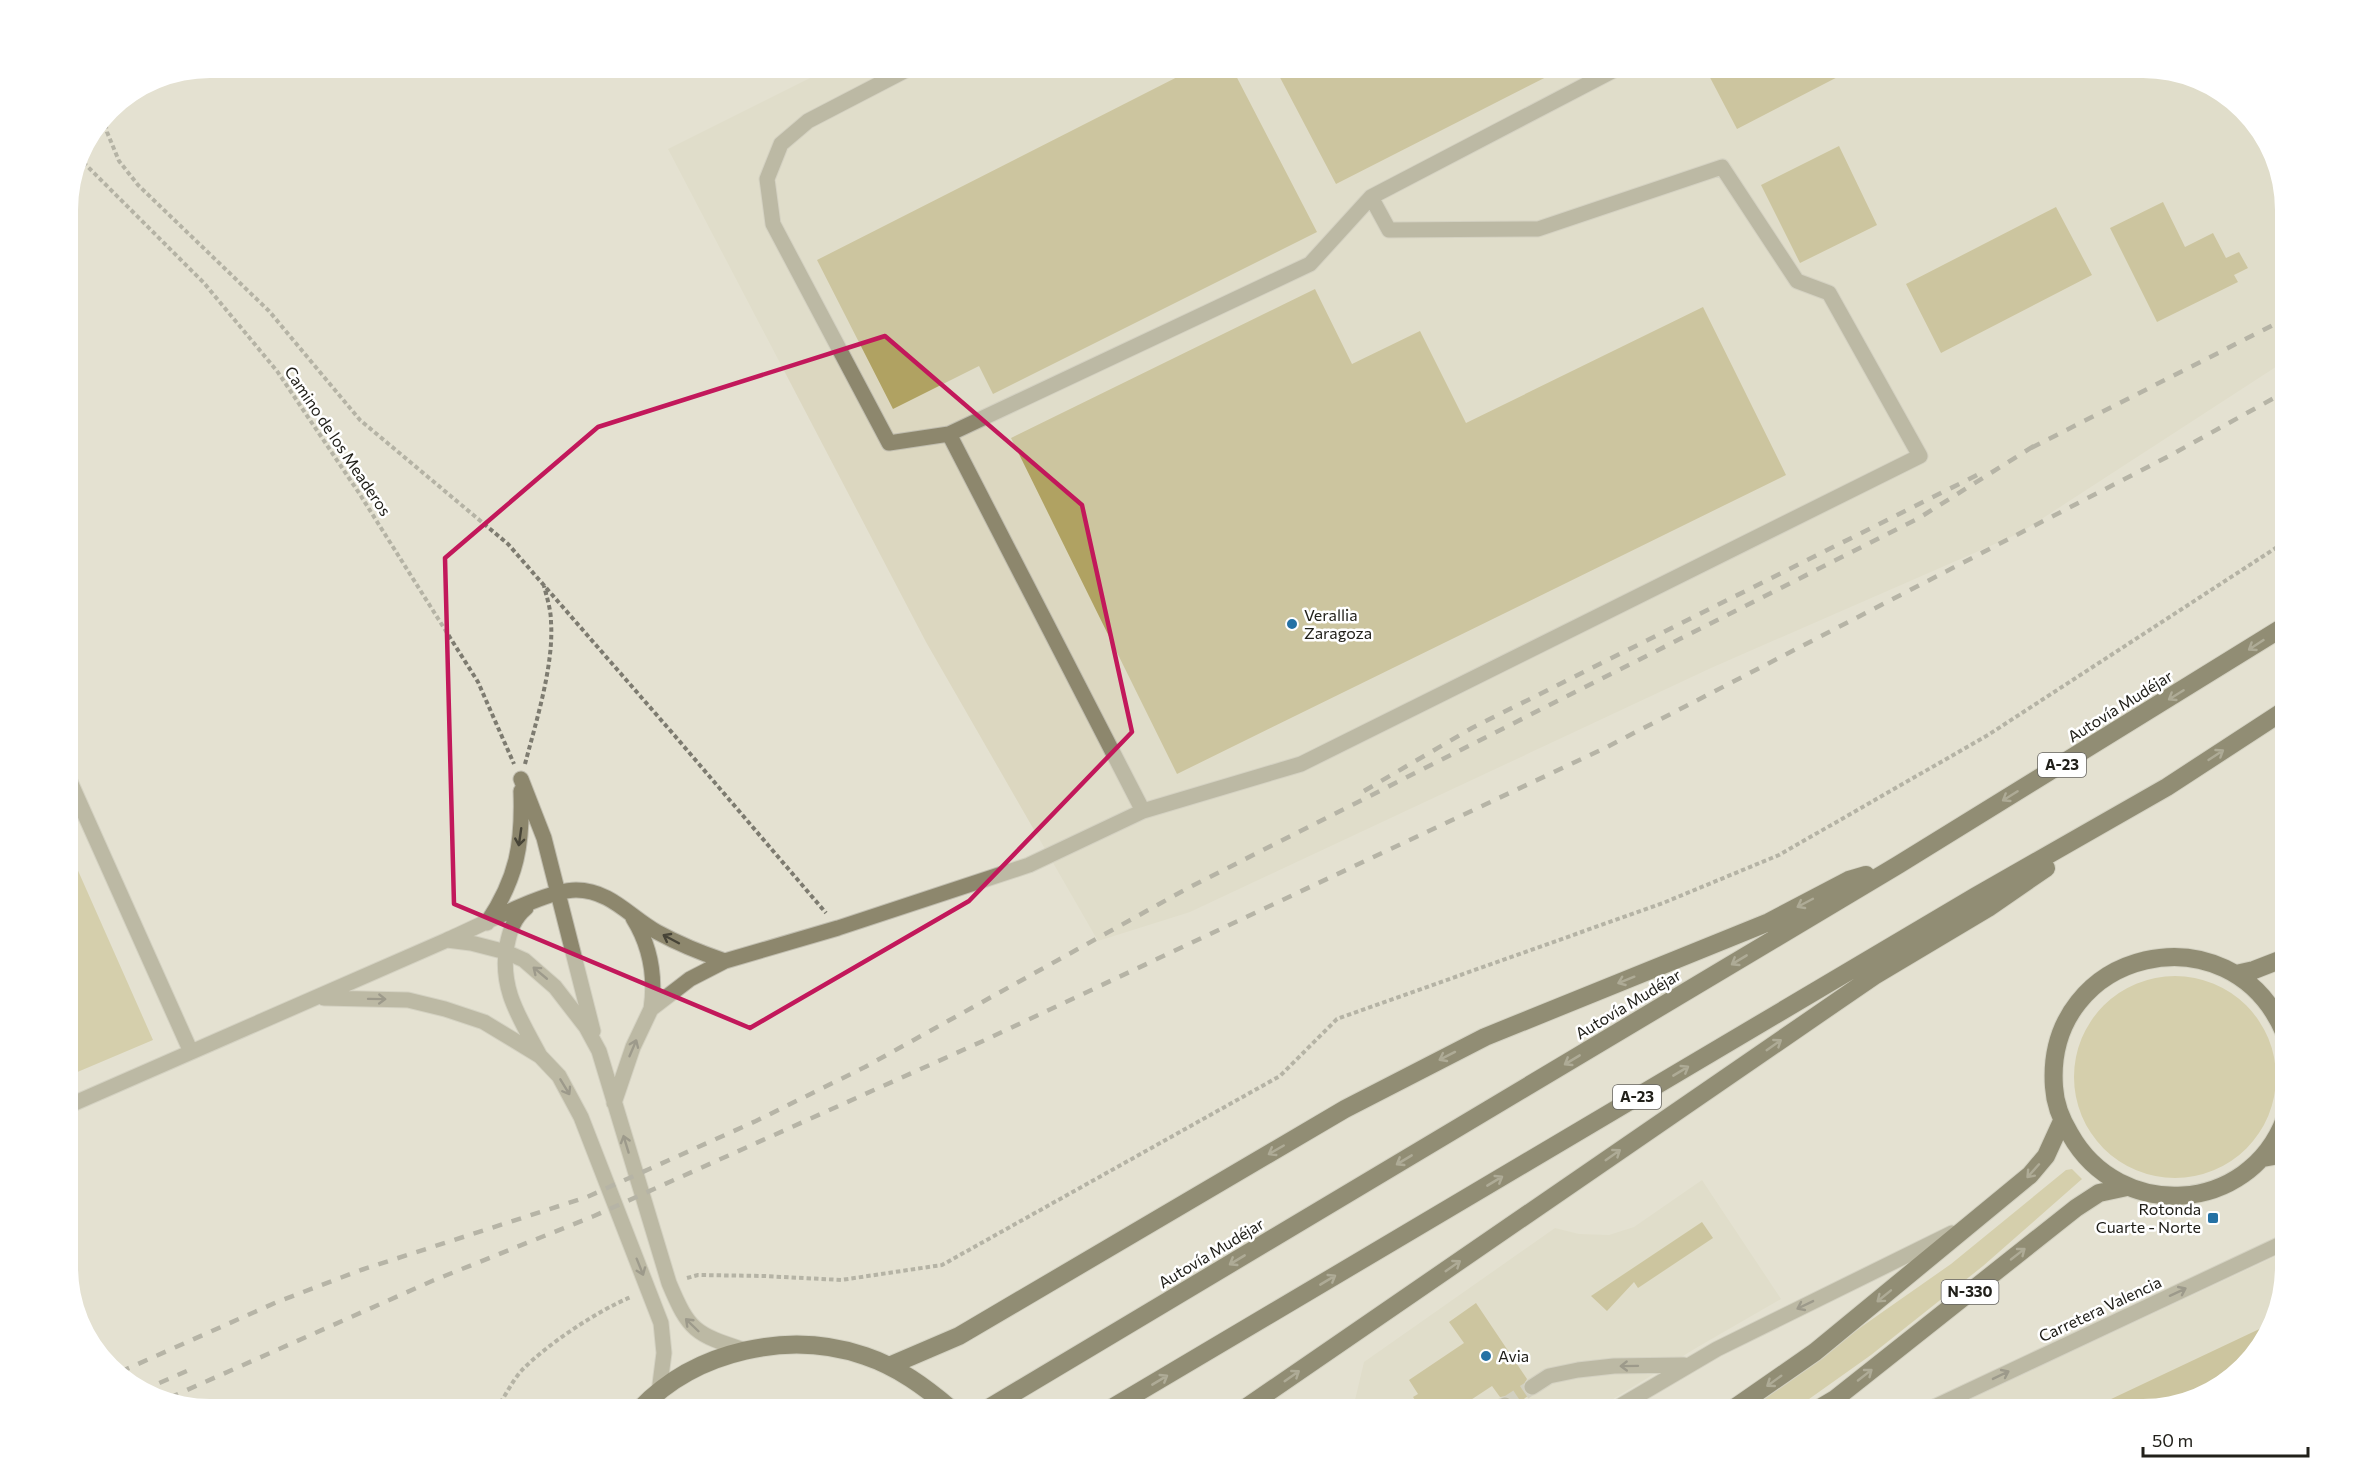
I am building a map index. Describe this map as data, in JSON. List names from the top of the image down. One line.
{"streets":{"highway":["Autovía Mudéjar","A-23","N-330"],"street":["Carretera Valencia"],"path":["Camino de los Meaderos"]},"one_way":["Carretera Valencia"],"places":{"other":["Verallia Zaragoza","Avia"],"transit":["Rotonda Cuarte - Norte"]},"scale_bar":"50 m"}
